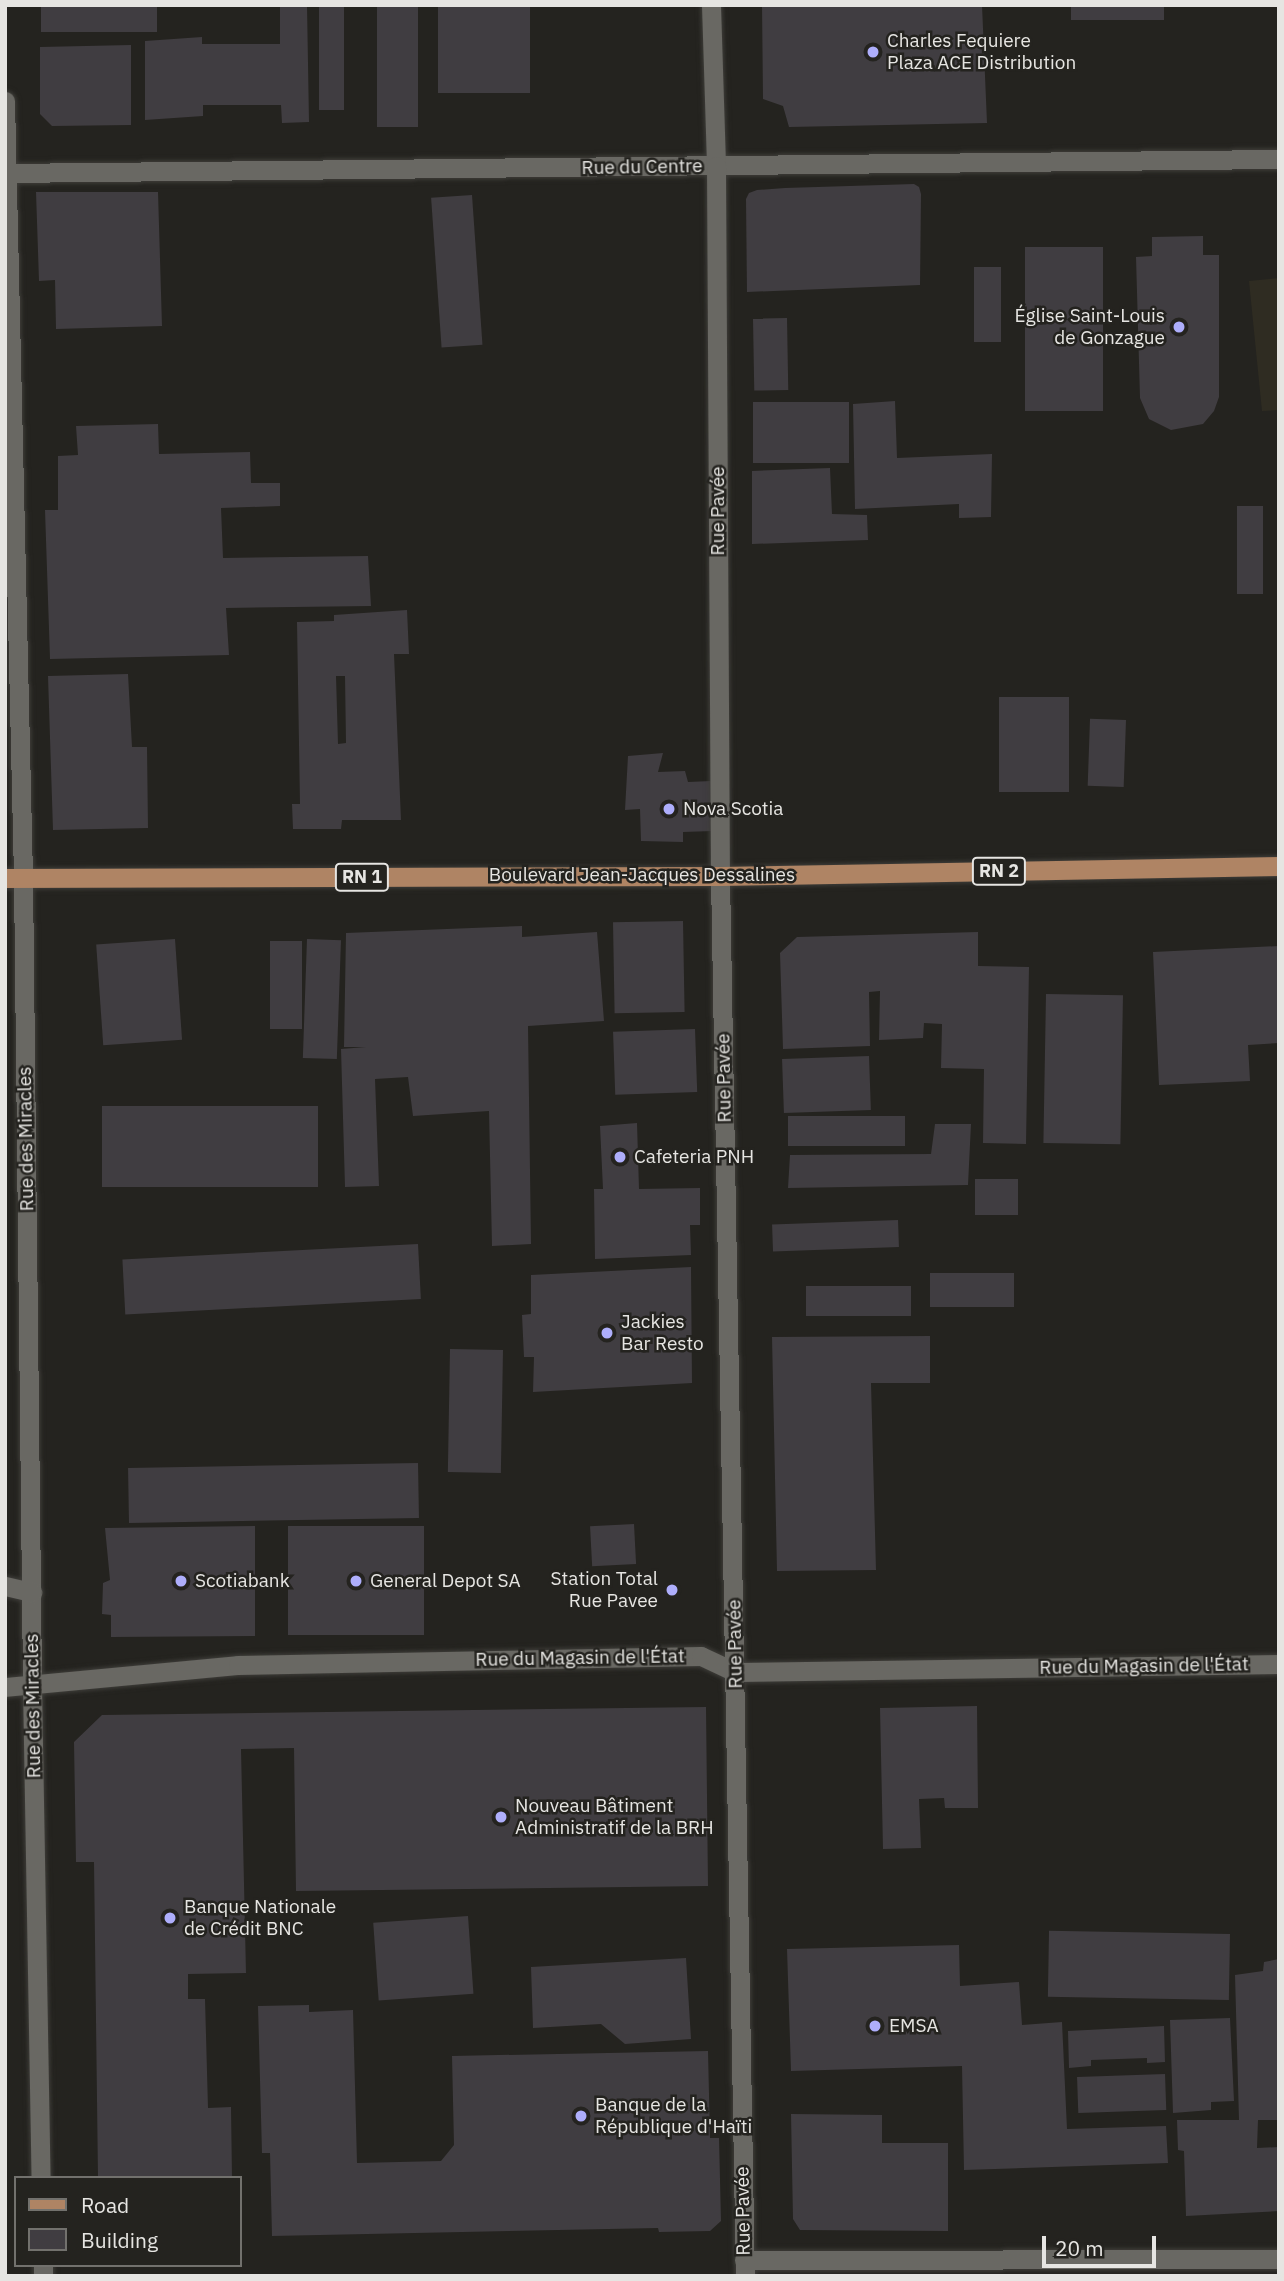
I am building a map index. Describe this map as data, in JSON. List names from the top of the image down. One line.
{"streets":{"main road":["RN 2","Boulevard Jean-Jacques Dessalines","RN 1"],"street":["Rue du Centre","Rue Pavée","Rue des Miracles","Rue du Magasin de l'État"]},"crossings":[["Rue du Centre","Rue Pavée"],["Rue du Centre","Rue des Miracles"],["Rue Pavée","Boulevard Jean-Jacques Dessalines"],["Rue Pavée","Rue du Magasin de l'État"],["Boulevard Jean-Jacques Dessalines","Rue des Miracles"],["Rue des Miracles","Rue du Magasin de l'État"]],"places":["Charles Fequiere Plaza ACE Distribution","Église Saint-Louis de Gonzague","Nova Scotia","Cafeteria PNH","Jackies Bar Resto","Scotiabank","General Depot SA","Station Total Rue Pavee","Nouveau Bâtiment Administratif de la BRH","Banque Nationale de Crédit BNC","EMSA","Banque de la République d'Haïti"],"legend":["Road","Building"],"scale_bar":"20 m"}
